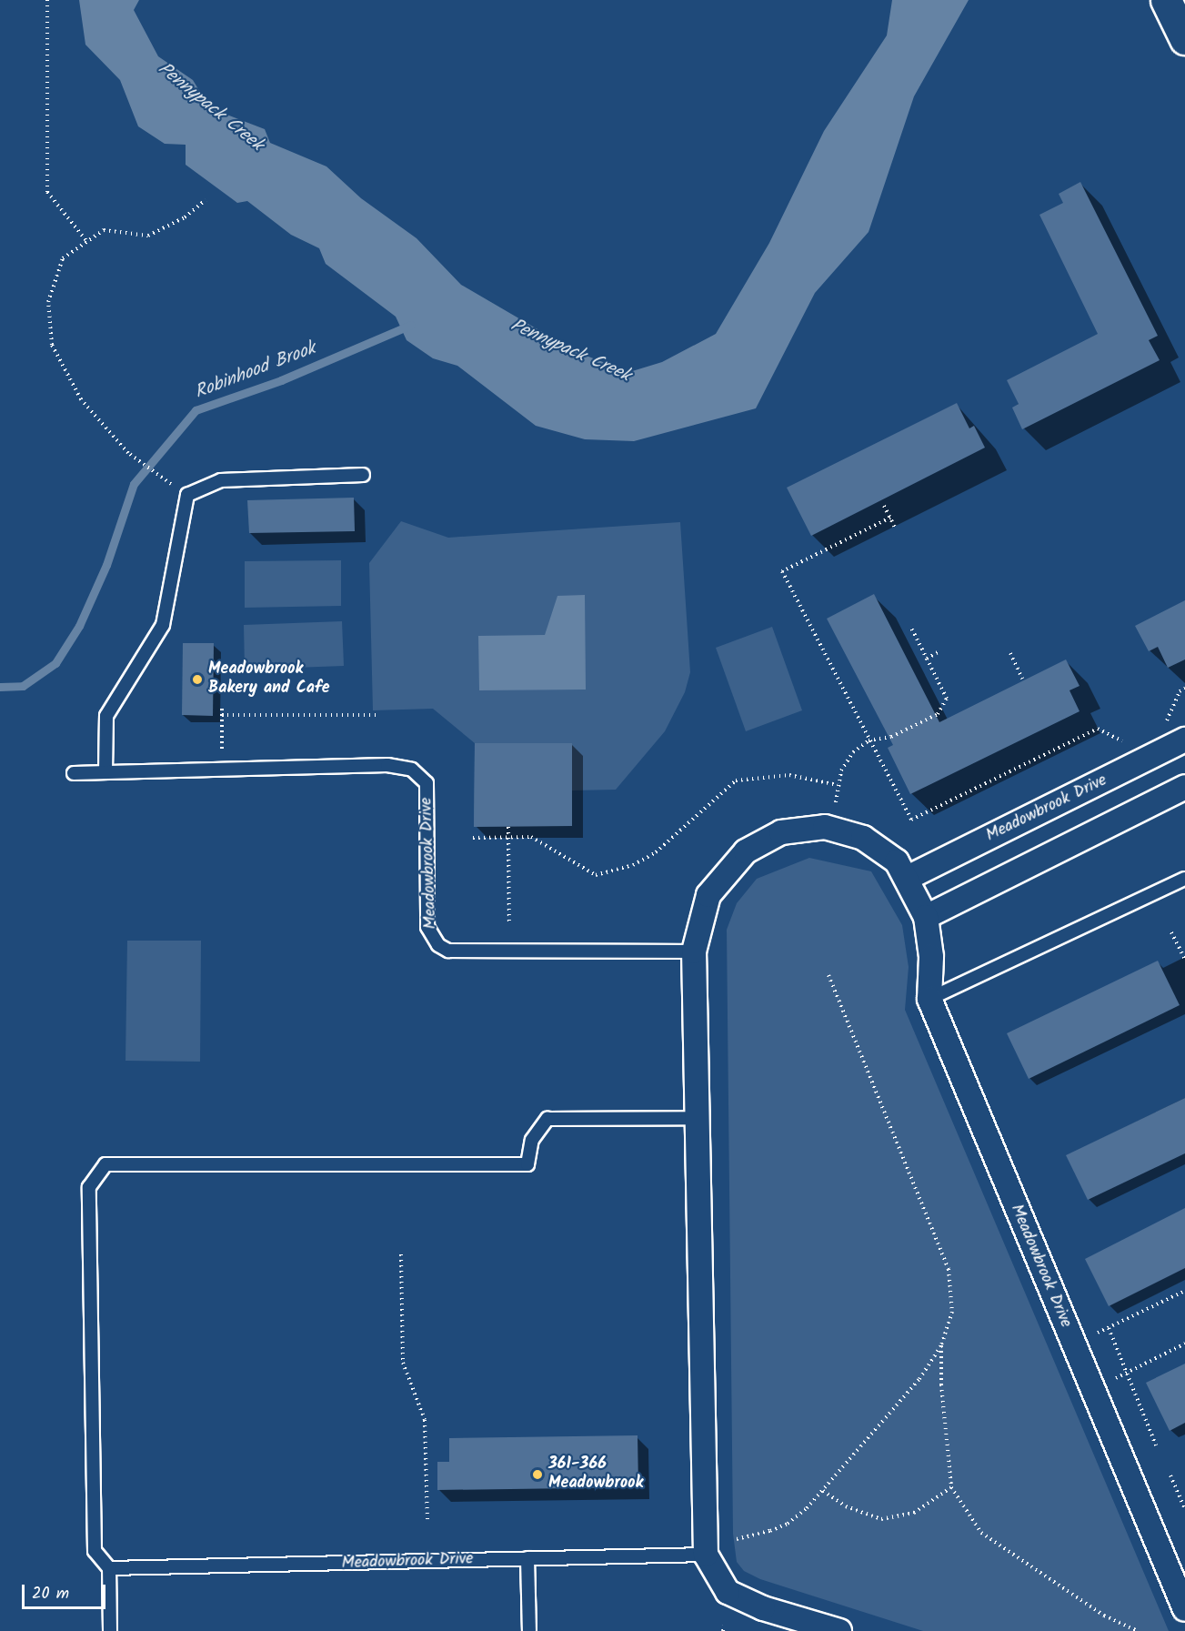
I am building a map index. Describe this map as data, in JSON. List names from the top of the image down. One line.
{"streets":{"street":["Meadowbrook Drive"]},"water":["Pennypack Creek","Robinhood Brook"],"places":["Meadowbrook Bakery and Cafe","361-366 Meadowbrook"],"scale_bar":"20 m"}
